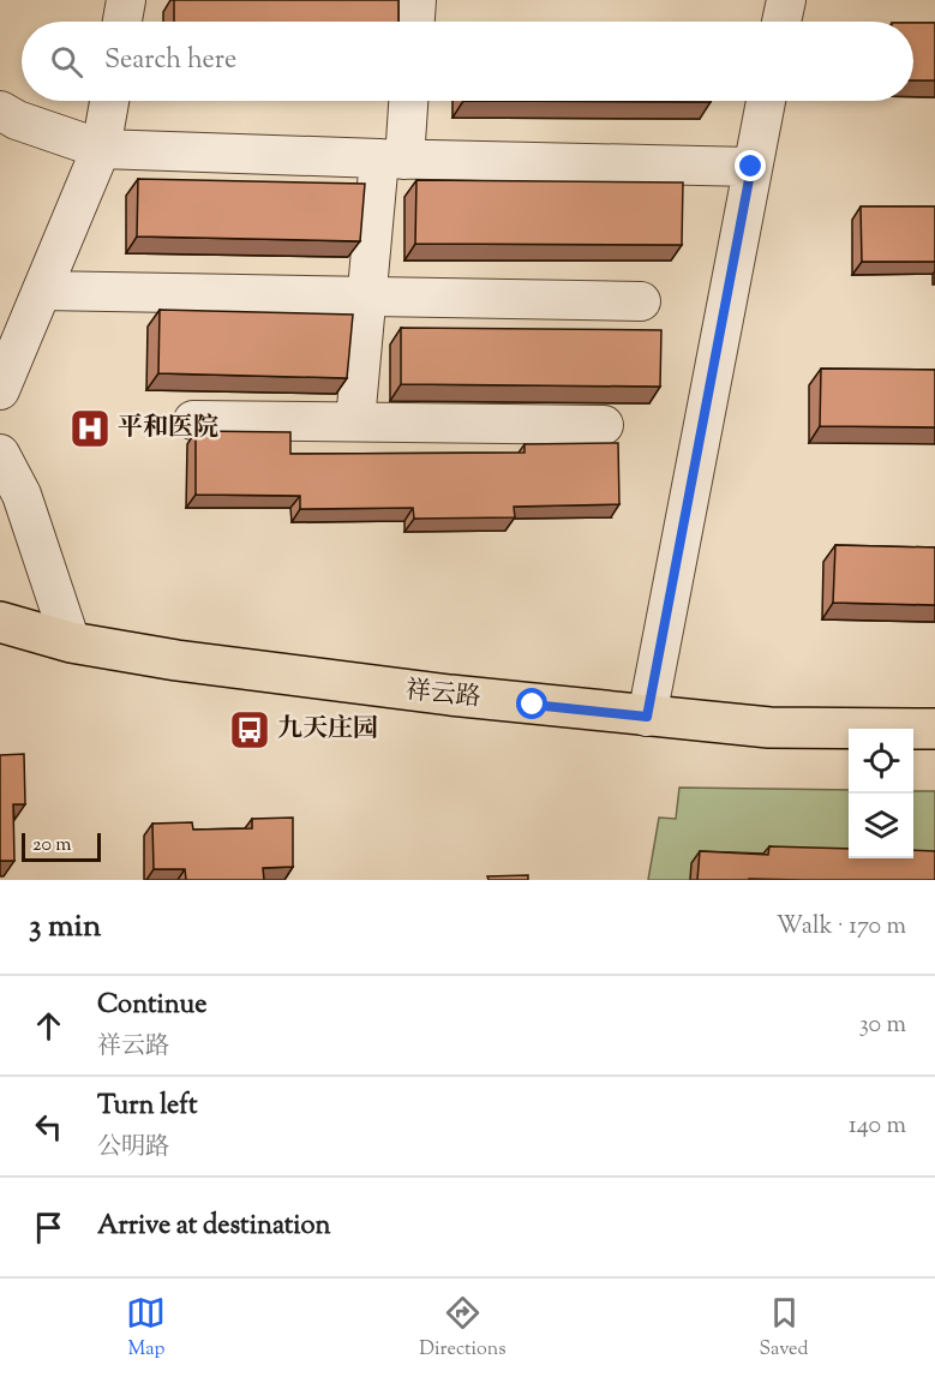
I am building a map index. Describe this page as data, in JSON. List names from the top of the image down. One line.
{"streets":{"main road":["祥云路"]},"places":{"hospital":["平和医院"],"bus stop":["九天庄园"]},"scale_bar":"20 m","page":{"search":"Search here","scale":"20 m","heading":["3 min","Walk · 170 m"],"list":[["Continue","祥云路","30 m"],["Turn left","公明路","140 m"],"Arrive at destination"],"nav":["Map","Directions","Saved"]}}
